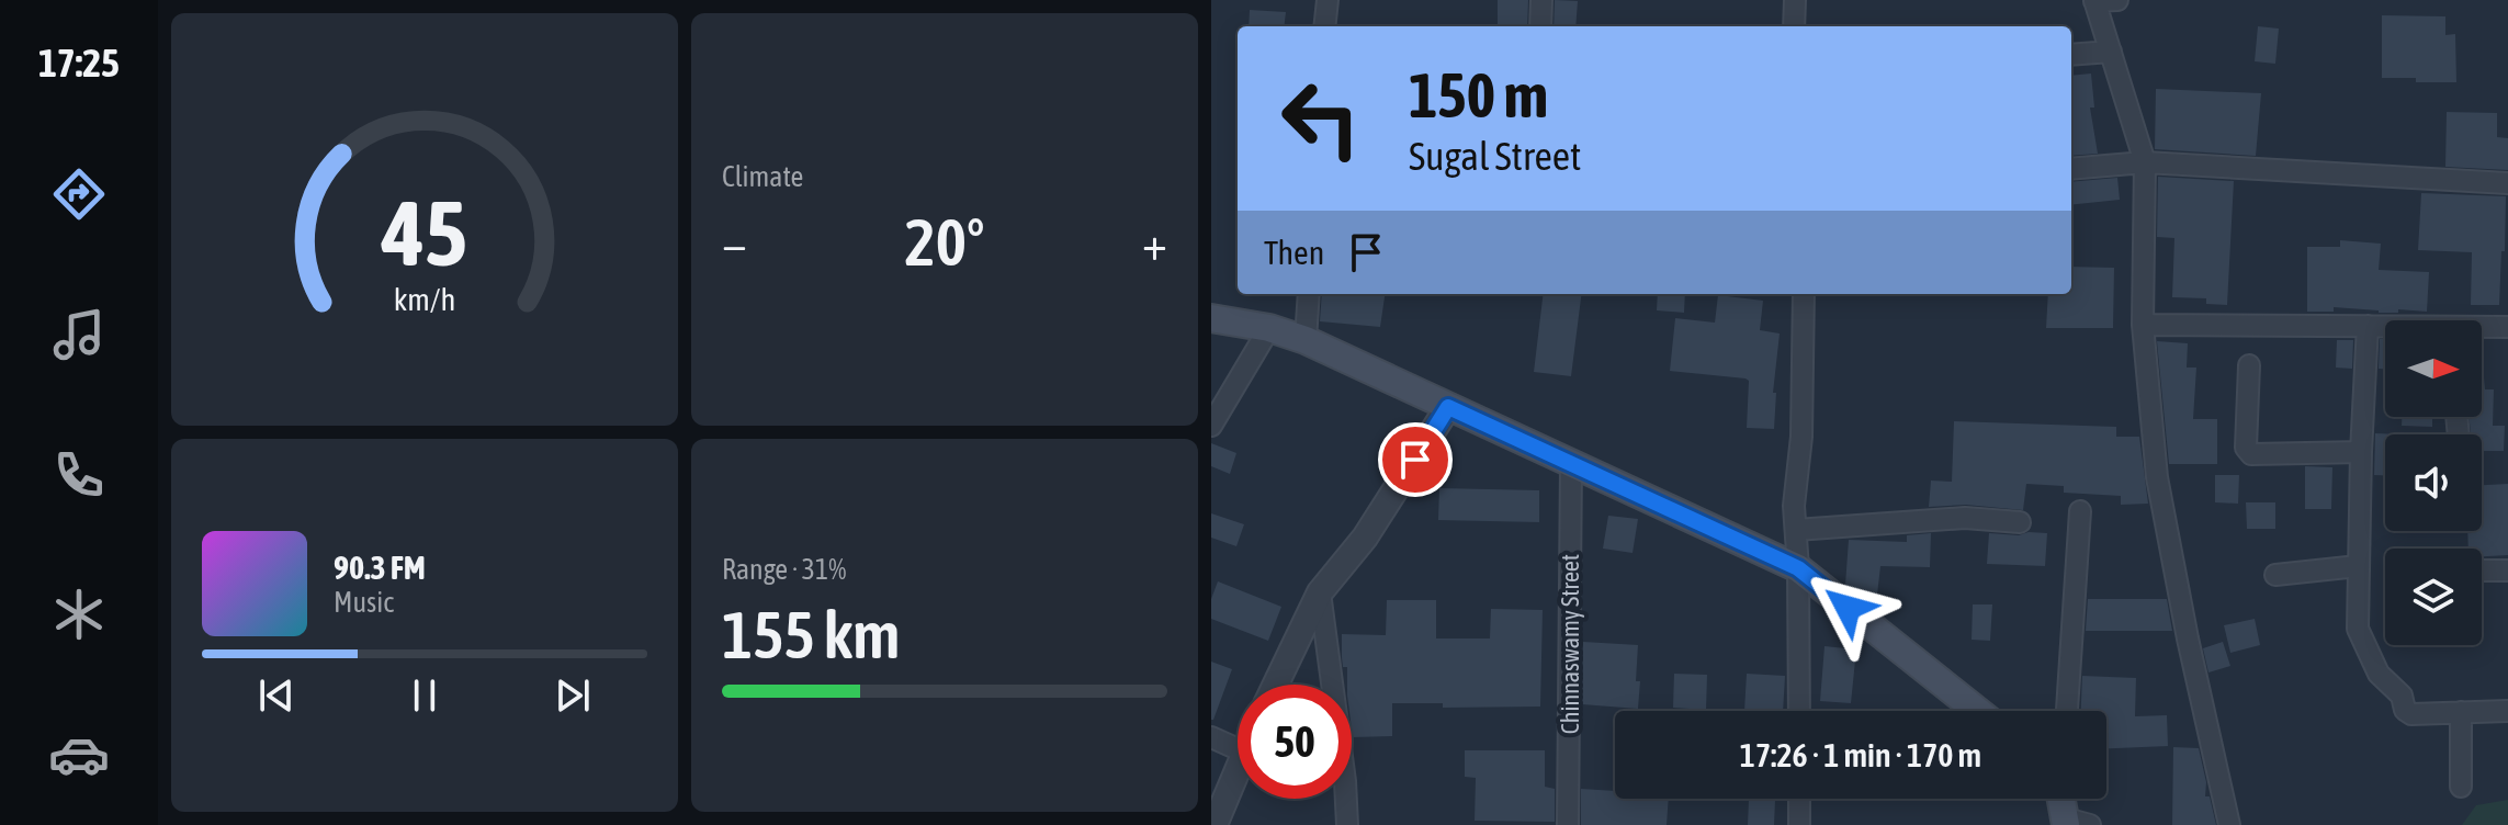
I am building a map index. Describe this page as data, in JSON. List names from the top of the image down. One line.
{"streets":{"street":["Chinnaswamy Street"]},"north":"right","page":{"tabs":"17:25","tile":["Climate",["Range · 31%","155 km"]],"turn":["150 m","Sugal Street"],"heat":["−","20°","+"],"then":"Then","song":["90.3 FM","Music"],"limit":"50","trip":"17:26 · 1 min · 170 m","gauge":["45","km/h"]}}
